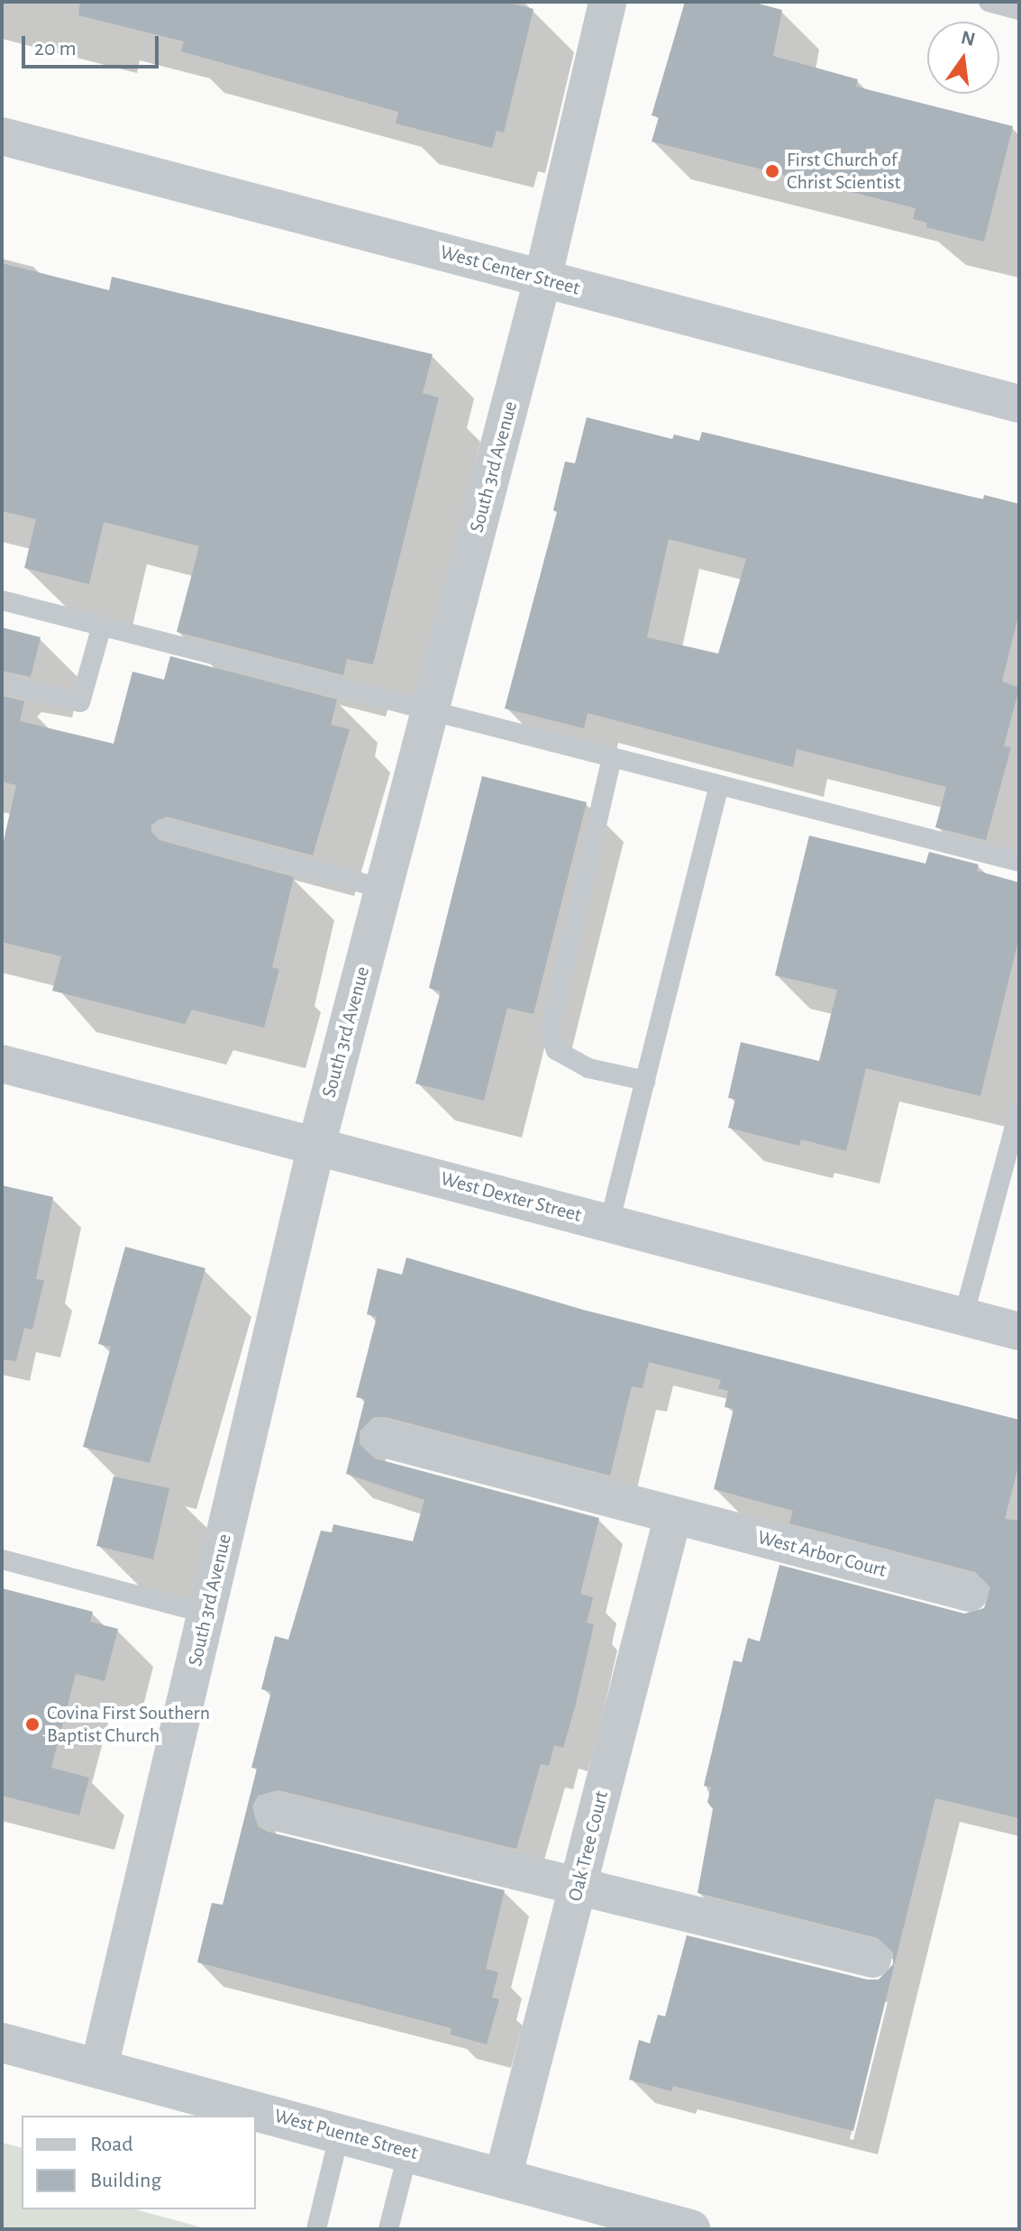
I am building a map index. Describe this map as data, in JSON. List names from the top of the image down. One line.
{"streets":{"street":["West Center Street","South 3rd Avenue","West Dexter Street","West Arbor Court","Oak Tree Court","West Puente Street"]},"crossings":[["West Center Street","South 3rd Avenue"],["South 3rd Avenue","West Dexter Street"],["South 3rd Avenue","West Puente Street"],["West Arbor Court","Oak Tree Court"],["Oak Tree Court","West Puente Street"]],"places":["First Church of Christ Scientist","Covina First Southern Baptist Church"],"legend":["Road","Building"],"scale_bar":"20 m","north":"top"}
